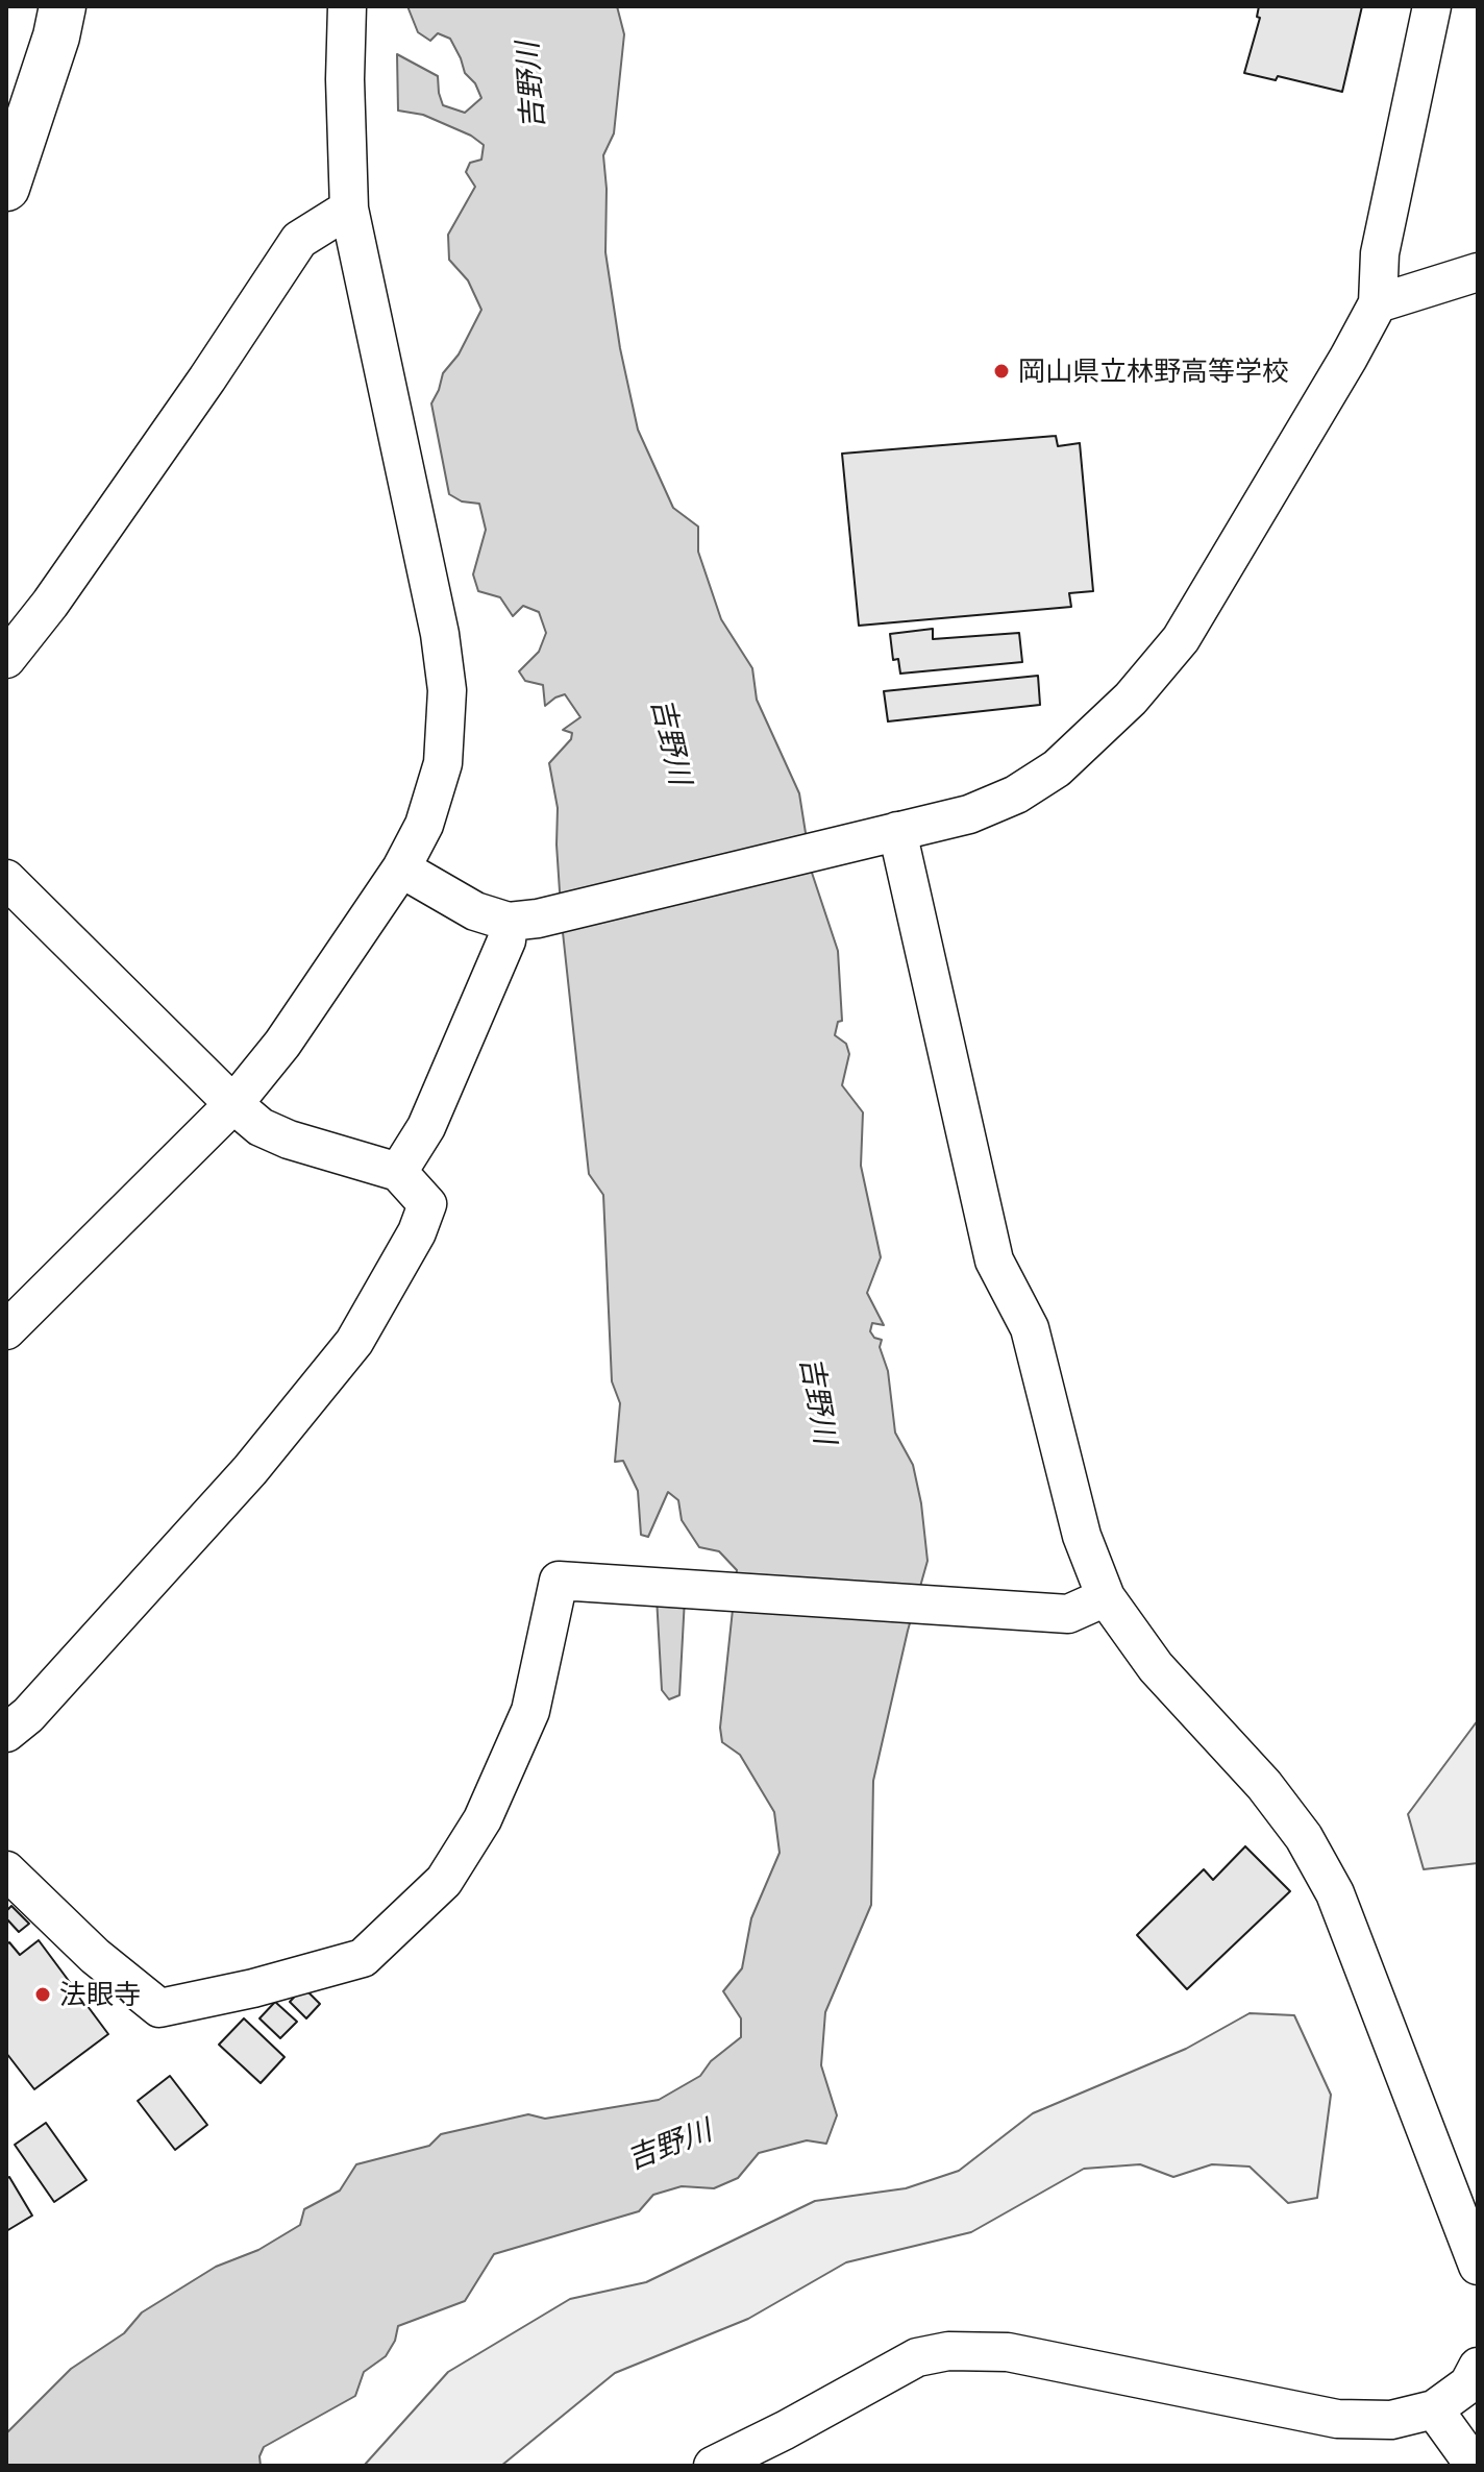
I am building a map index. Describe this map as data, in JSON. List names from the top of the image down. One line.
{"water":["吉野川"],"places":["岡山県立林野高等学校","法眼寺"]}
